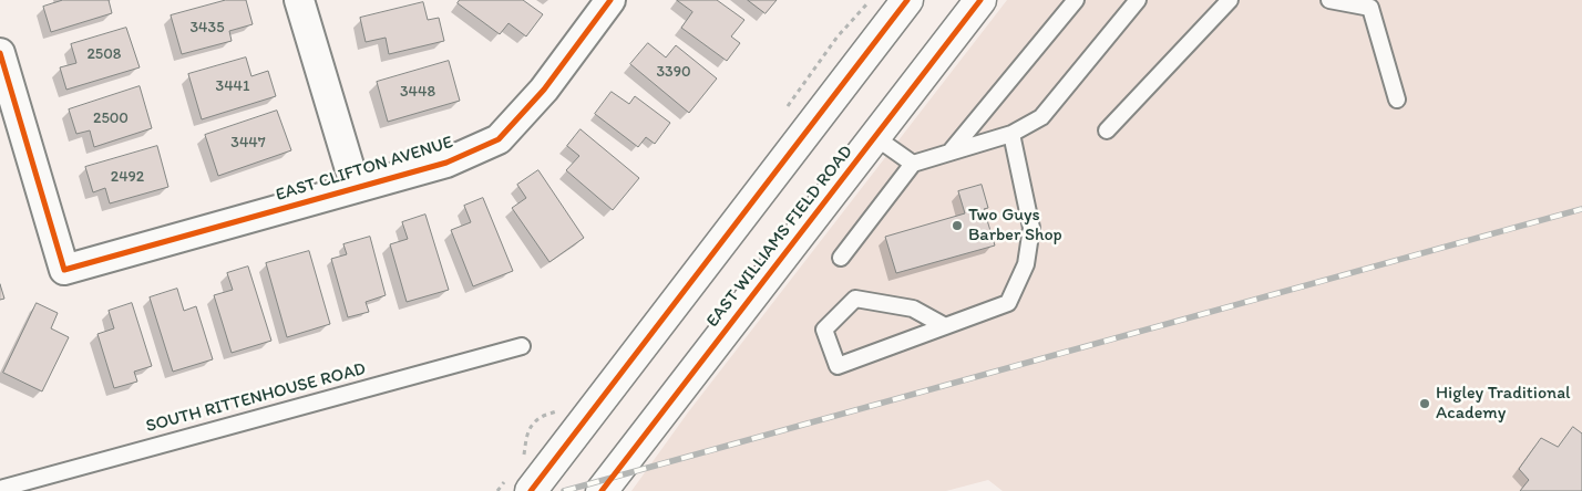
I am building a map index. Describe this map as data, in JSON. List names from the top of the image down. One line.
{"streets":{"main road":["EAST WILLIAMS FIELD ROAD"],"street":["EAST CLIFTON AVENUE"],"lane":["SOUTH RITTENHOUSE ROAD"]},"places":["Two Guys Barber Shop","Higley Traditional Academy"],"house_numbers":["3435","2508","3390","3441","3448","2500","3447","2492"]}
